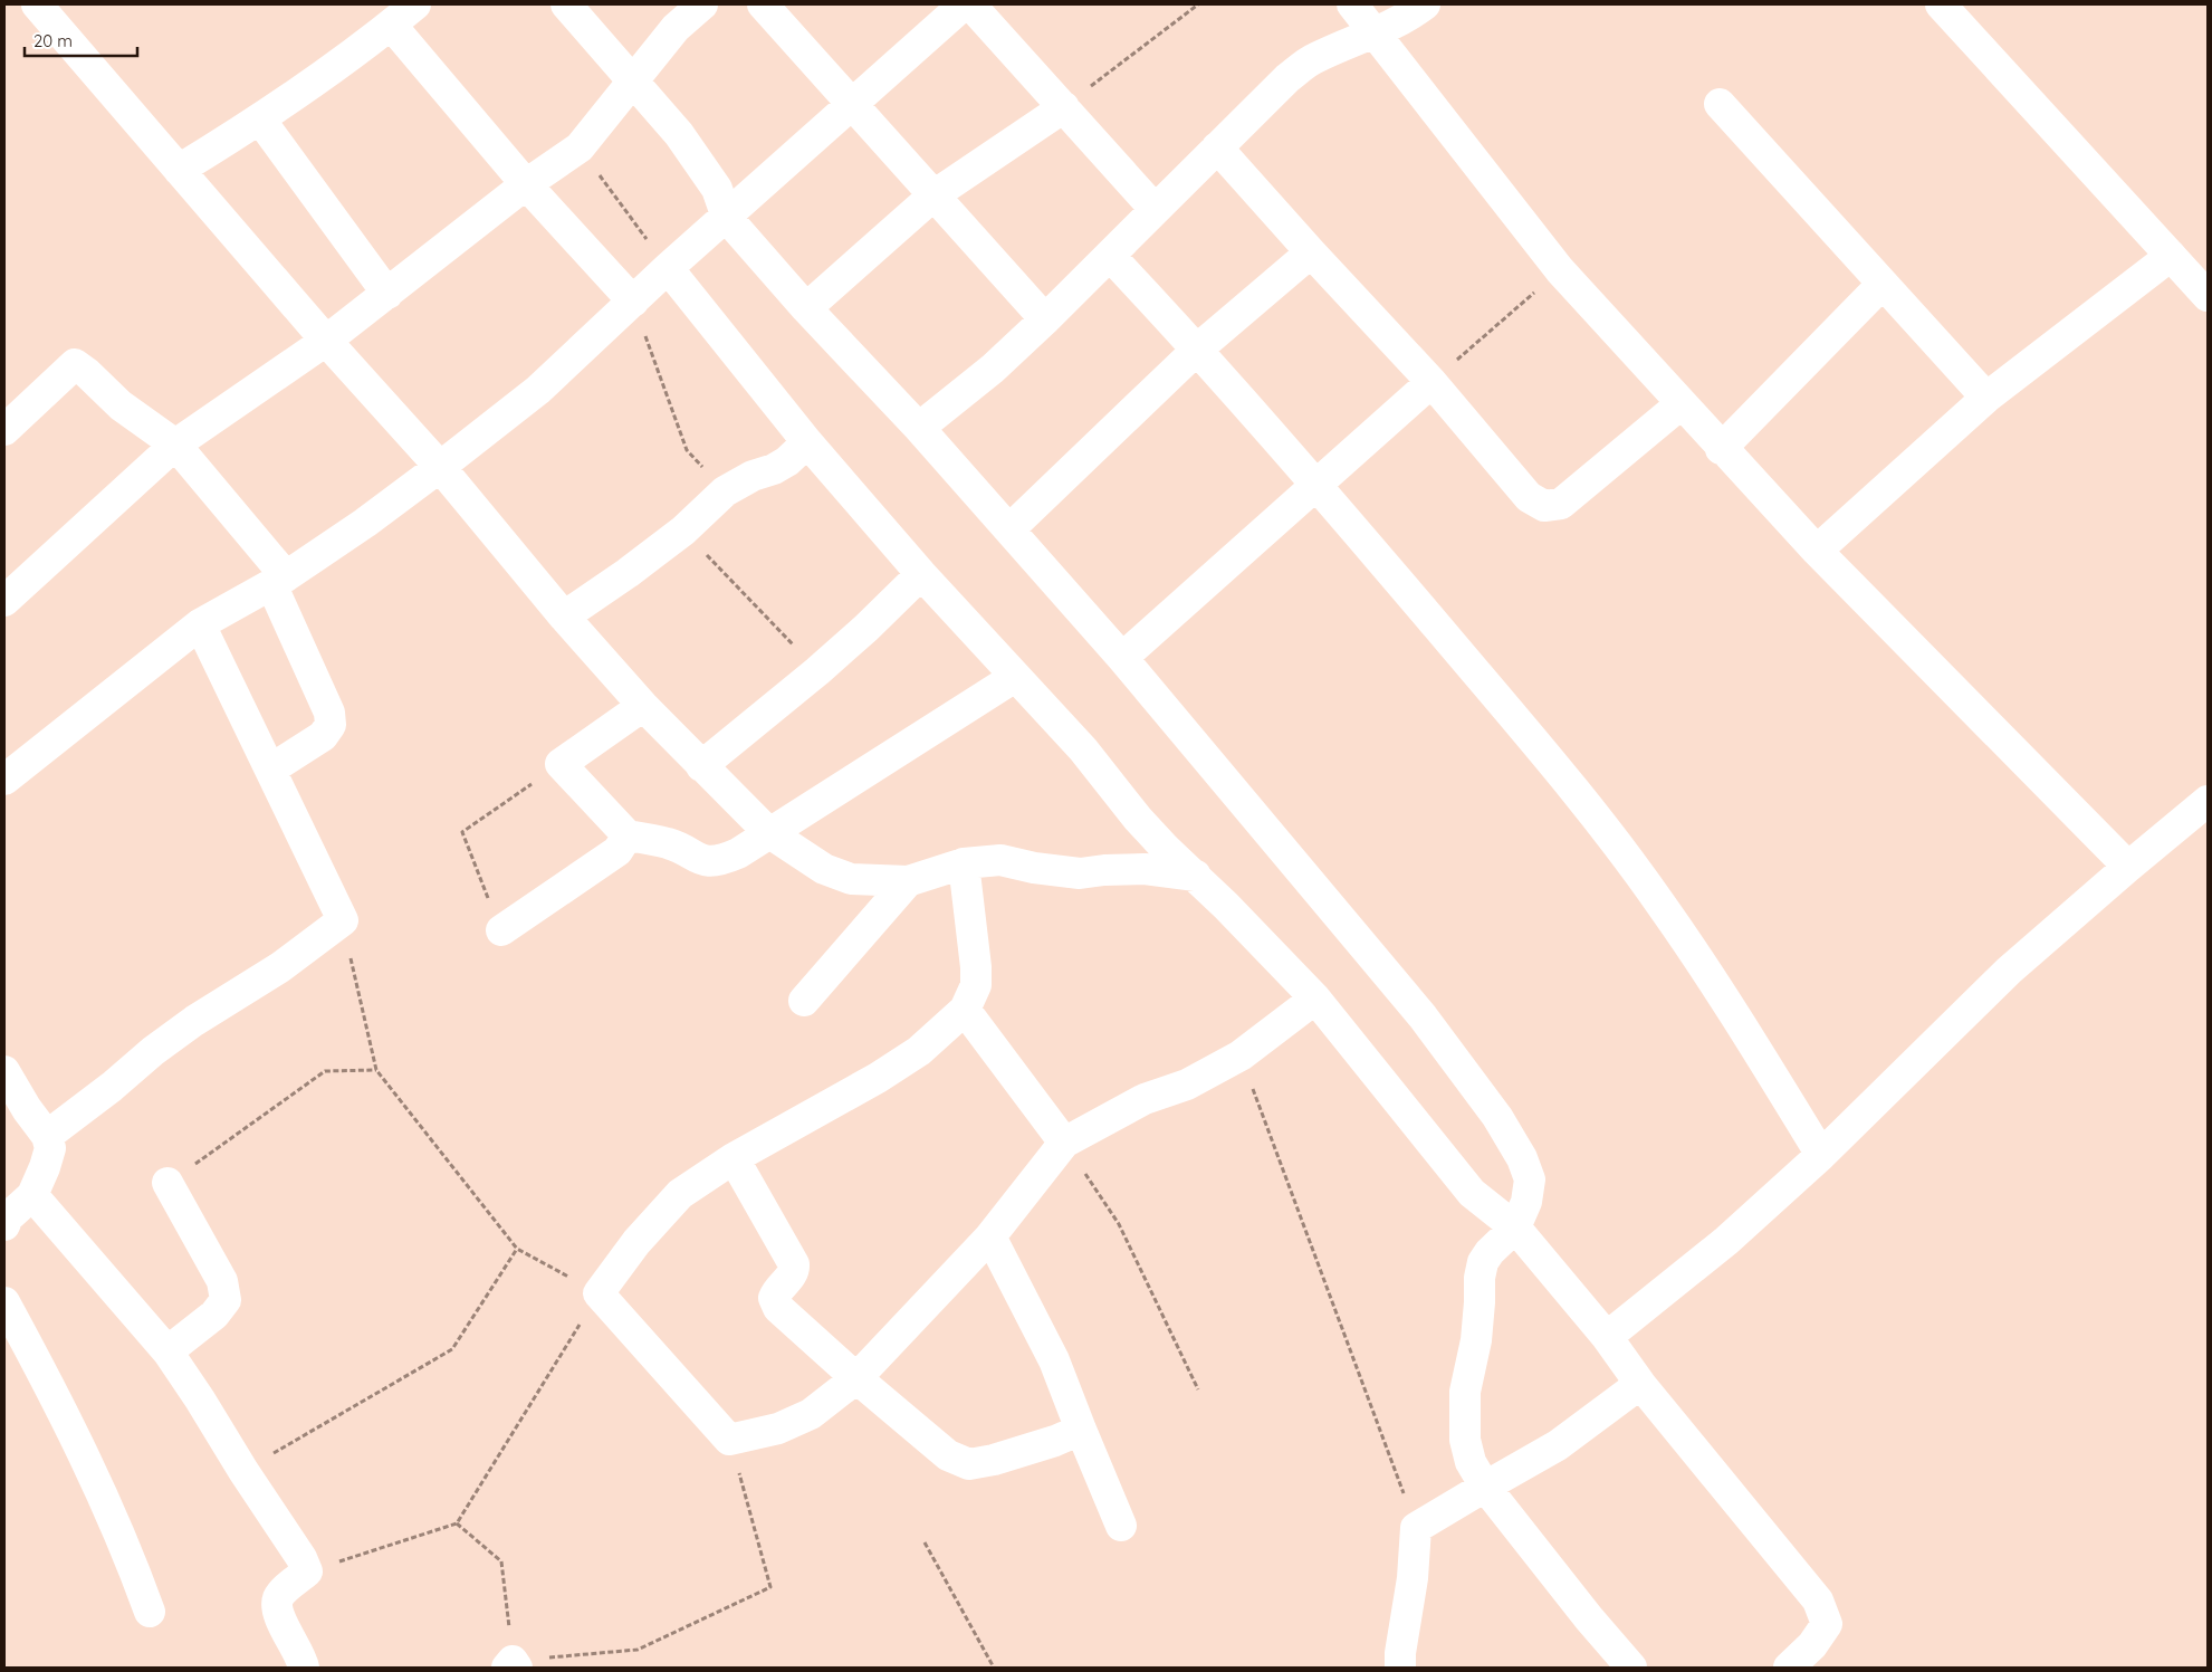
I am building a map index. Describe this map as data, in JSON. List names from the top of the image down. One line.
{"scale_bar":"20 m"}
